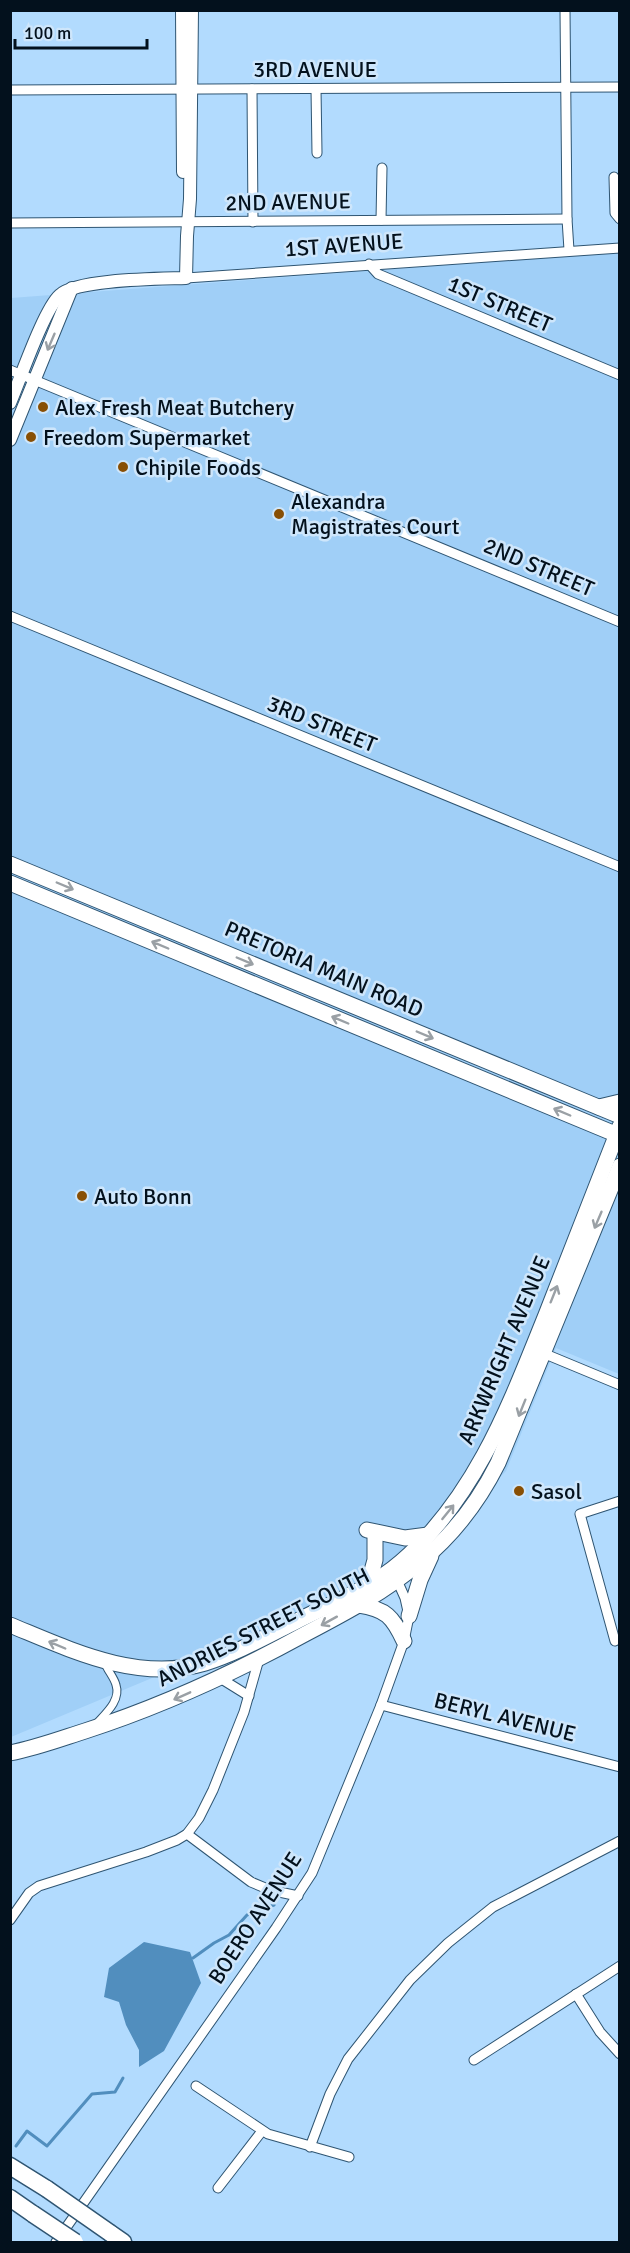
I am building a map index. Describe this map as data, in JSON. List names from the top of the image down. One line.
{"streets":{"main road":["PRETORIA MAIN ROAD","ARKWRIGHT AVENUE","ANDRIES STREET SOUTH"],"street":["3RD AVENUE","2ND AVENUE","1ST AVENUE","1ST STREET","2ND STREET","3RD STREET","BERYL AVENUE","BOERO AVENUE"]},"crossings":[["1ST AVENUE","1ST STREET"],["PRETORIA MAIN ROAD","ARKWRIGHT AVENUE"],["ARKWRIGHT AVENUE","ANDRIES STREET SOUTH"],["ARKWRIGHT AVENUE","BOERO AVENUE"],["ANDRIES STREET SOUTH","BOERO AVENUE"],["BERYL AVENUE","BOERO AVENUE"]],"places":["Alex Fresh Meat Butchery","Freedom Supermarket","Chipile Foods","Alexandra Magistrates Court","Auto Bonn","Sasol"],"scale_bar":"100 m"}
